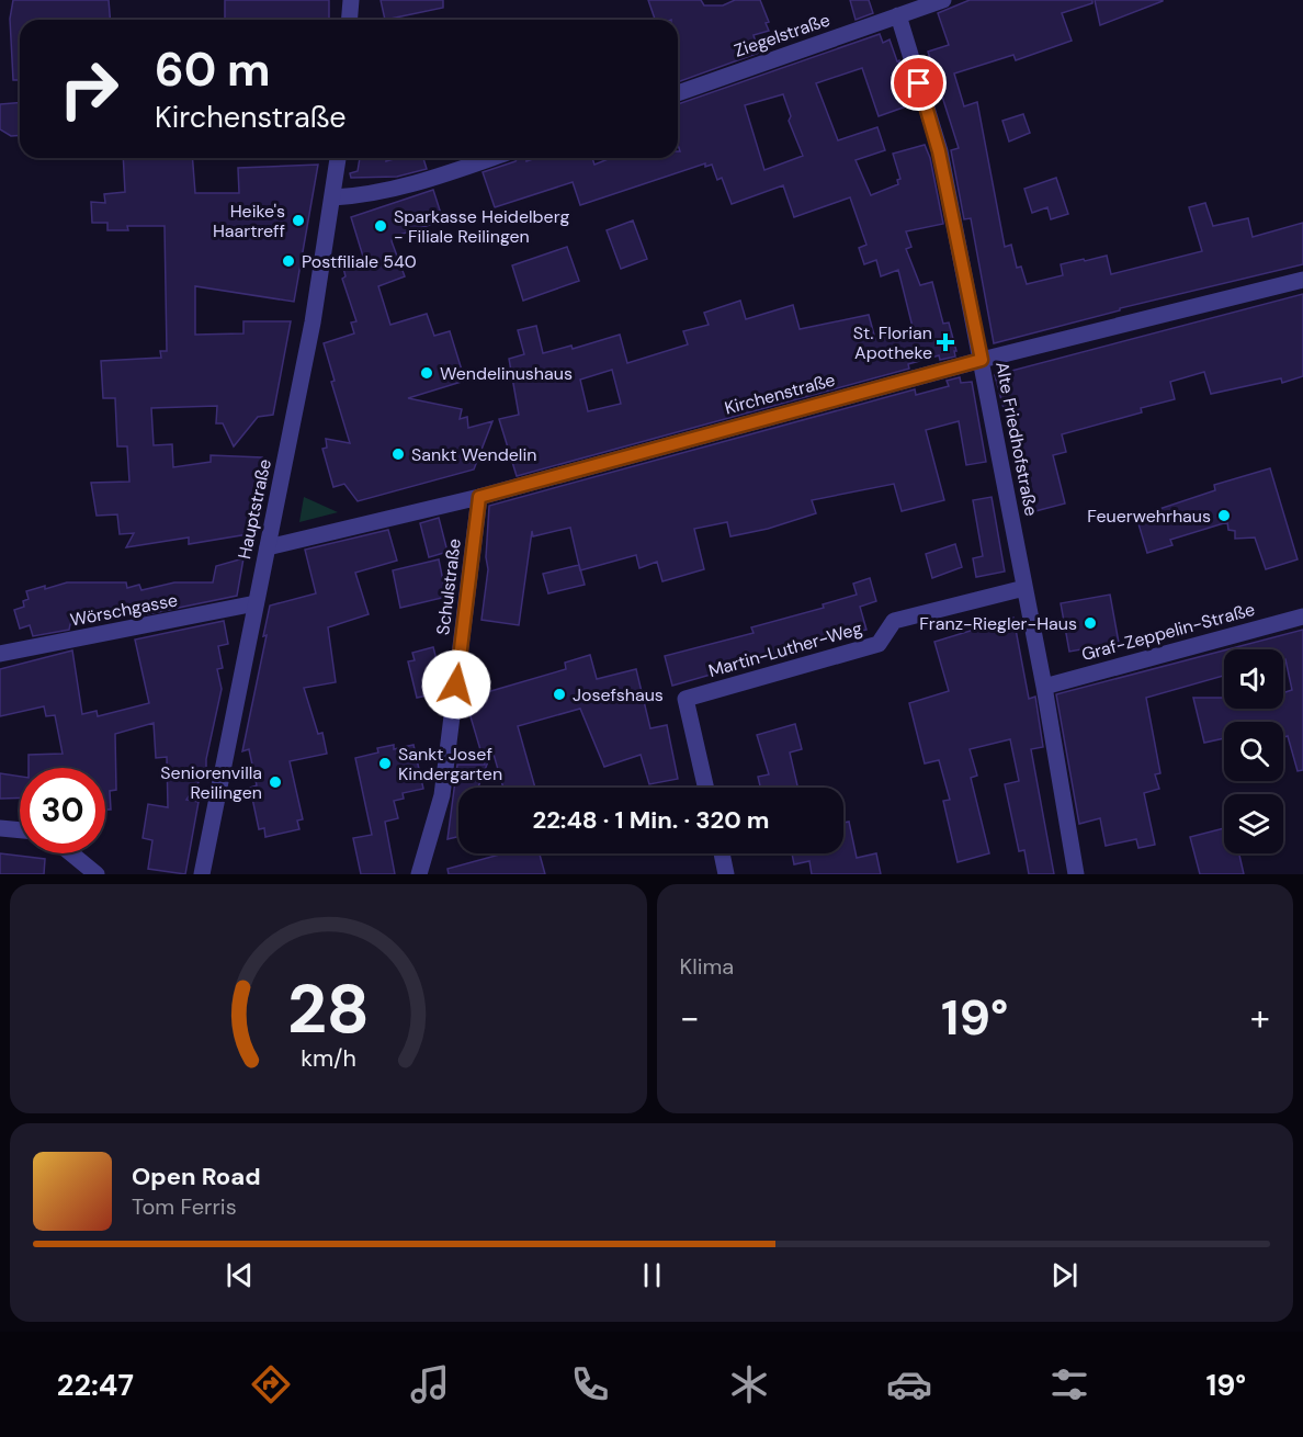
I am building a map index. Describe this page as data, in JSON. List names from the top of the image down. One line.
{"streets":{"street":["Ziegelstraße","Kirchenstraße","Alte Friedhofstraße","Hauptstraße","Schulstraße","Wörschgasse","Graf-Zeppelin-Straße","Martin-Luther-Weg"]},"crossings":[["Ziegelstraße","Alte Friedhofstraße"],["Kirchenstraße","Alte Friedhofstraße"],["Kirchenstraße","Hauptstraße"],["Kirchenstraße","Schulstraße"],["Alte Friedhofstraße","Graf-Zeppelin-Straße"],["Alte Friedhofstraße","Martin-Luther-Weg"],["Hauptstraße","Wörschgasse"]],"places":{"other":["Heike's Haartreff","Sparkasse Heidelberg - Filiale Reilingen","Postfiliale 540","Wendelinushaus","Sankt Wendelin","Feuerwehrhaus","Franz-Riegler-Haus","Josefshaus","Sankt Josef Kindergarten","Seniorenvilla Reilingen"],"health":["St. Florian Apotheke"]},"page":{"turn":["60 m","Kirchenstraße"],"limit":"30","trip":"22:48 · 1 Min. · 320 m","tile":"Klima","heat":["−","19°","+"],"song":["Open Road","Tom Ferris"],"tabs":["22:47","19°"],"gauge":["28","km/h"]}}
